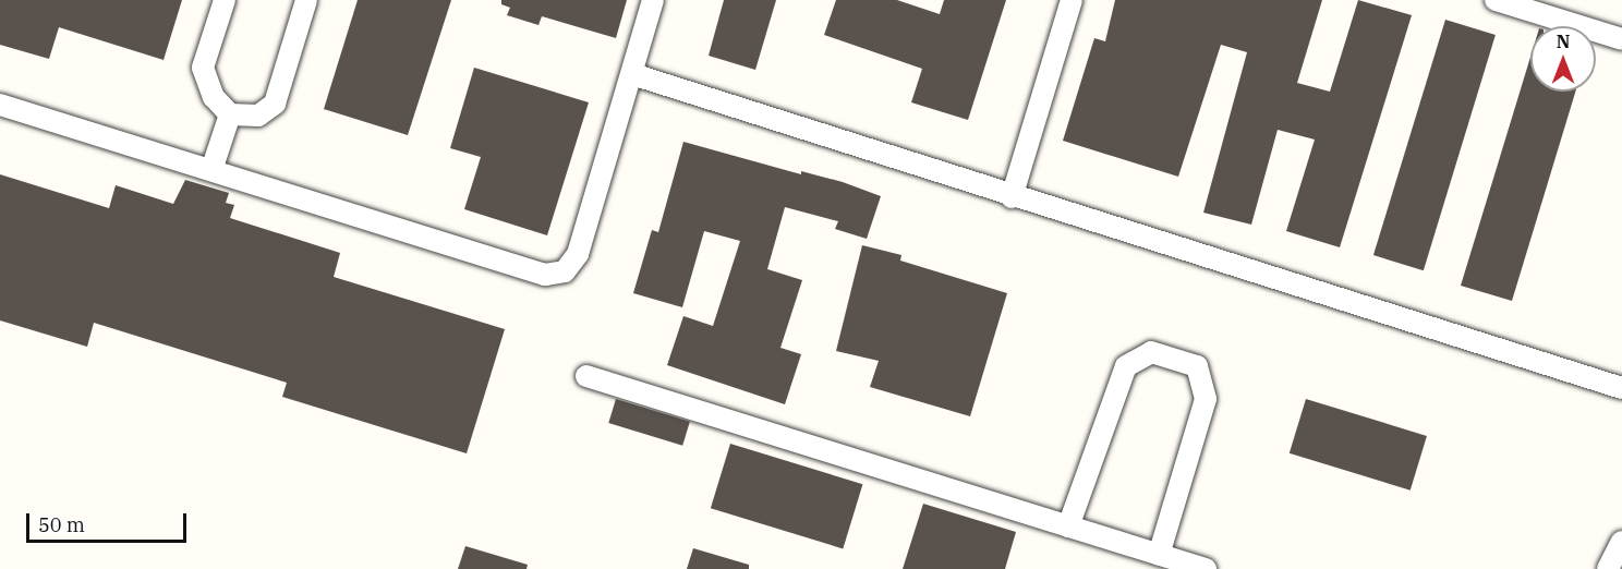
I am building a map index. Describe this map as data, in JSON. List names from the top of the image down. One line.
{"scale_bar":"50 m","north":"top"}
